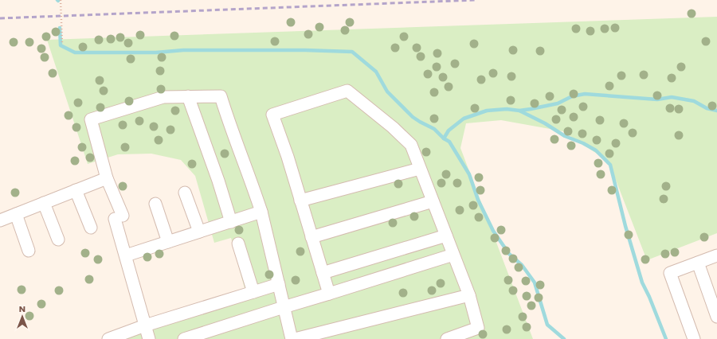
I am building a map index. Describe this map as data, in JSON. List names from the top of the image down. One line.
{"north":"top"}
